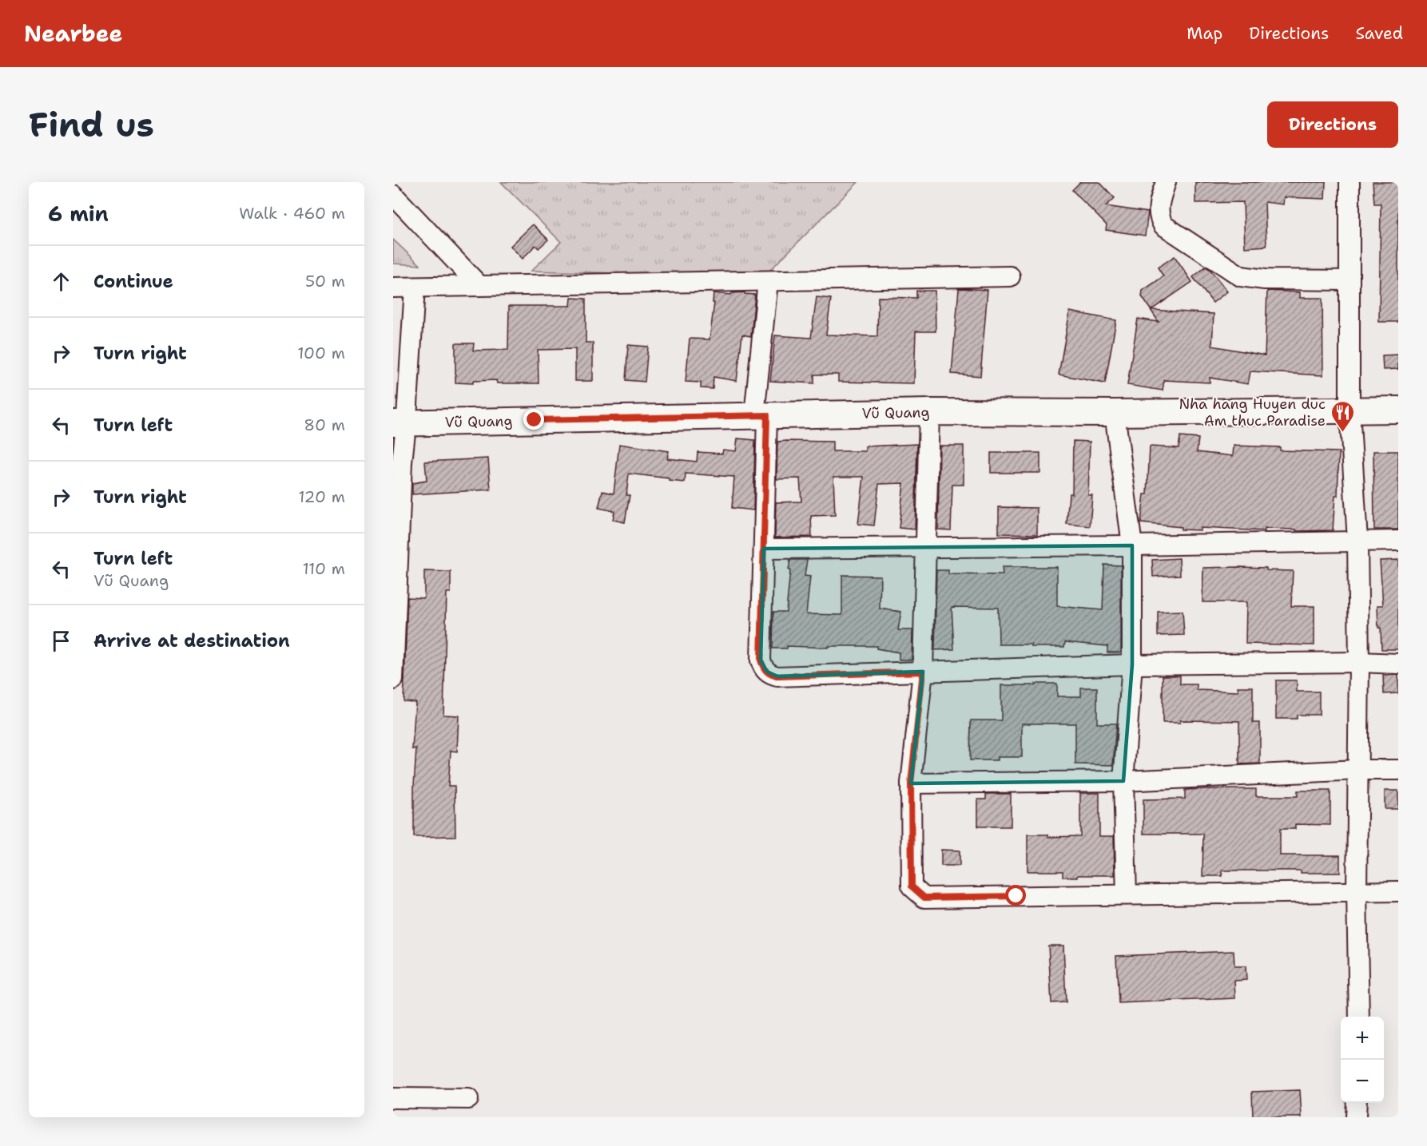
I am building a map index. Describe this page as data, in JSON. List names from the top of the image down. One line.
{"streets":{"main road":["Vũ Quang"]},"places":{"restaurant":["Nha hang Huyen duc Am thuc Paradise"]},"page":{"header":"Nearbee","nav":["Map","Directions","Saved"],"buttons":"Directions","title":"Find us","heading":["6 min","Walk · 460 m"],"list":[["Continue","50 m"],["Turn right","100 m"],["Turn left","80 m"],["Turn right","120 m"],["Turn left","Vũ Quang","110 m"],"Arrive at destination"],"map_buttons":["+","−"]}}
